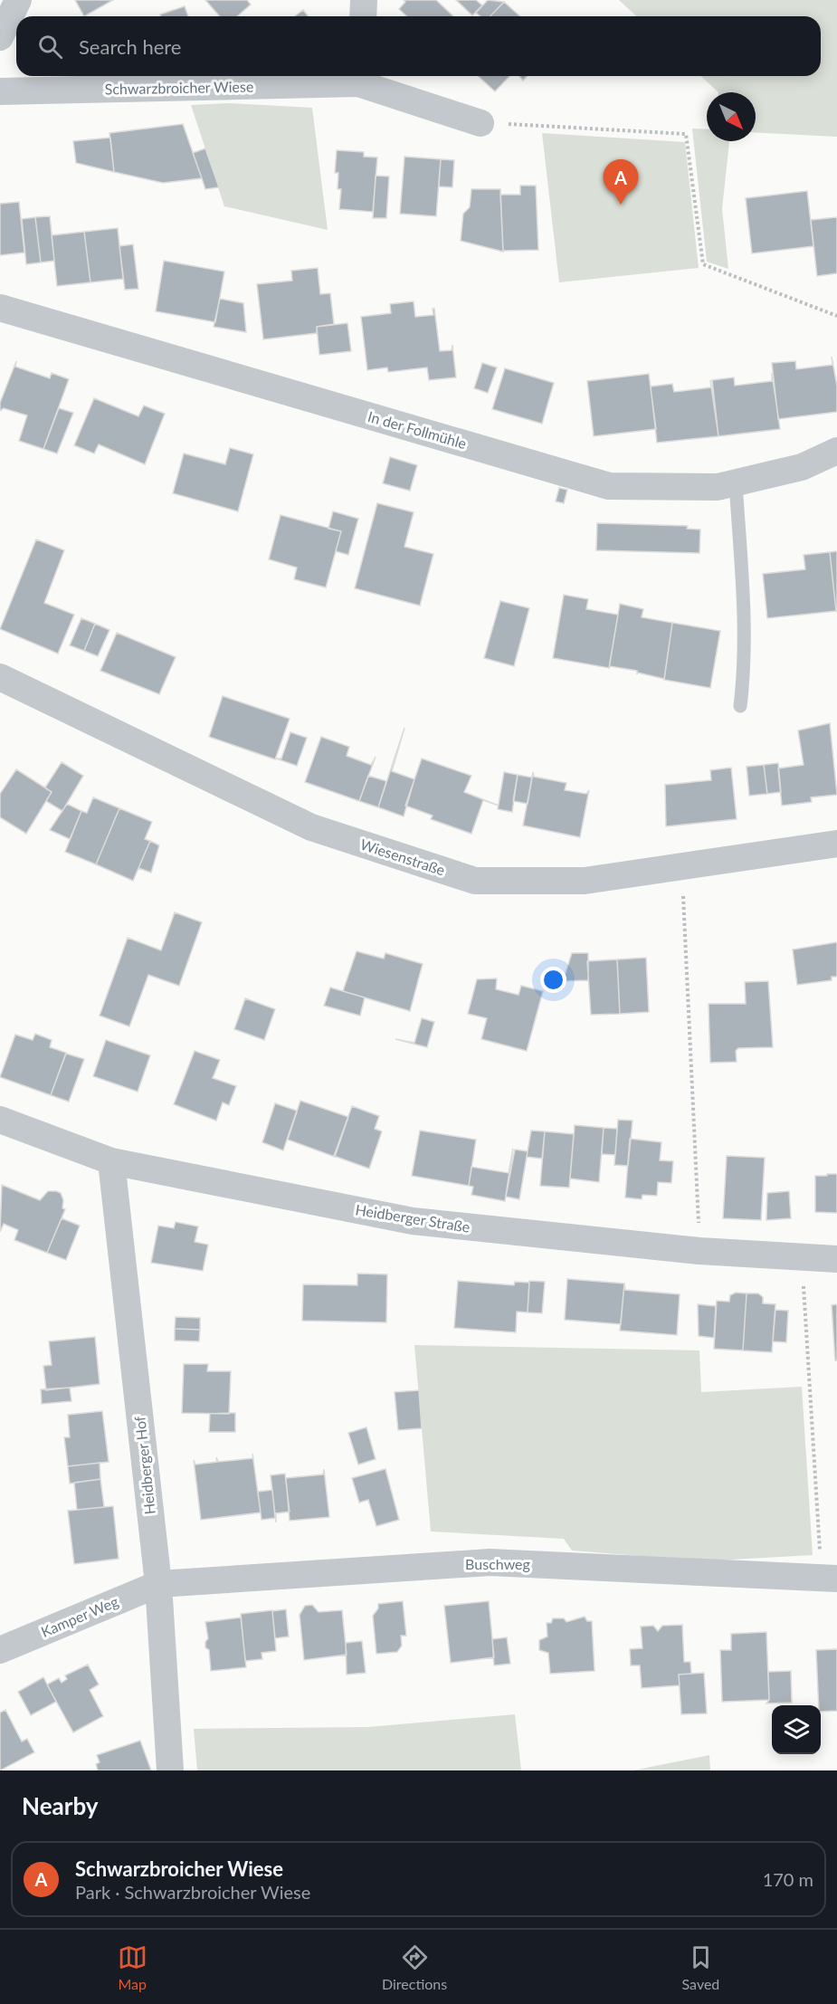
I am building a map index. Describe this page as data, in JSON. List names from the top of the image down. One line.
{"streets":{"street":["Schwarzbroicher Wiese","In der Follmühle","Wiesenstraße","Heidberger Straße","Heidberger Hof","Buschweg","Kamper Weg"]},"crossings":[["Heidberger Straße","Heidberger Hof"],["Heidberger Hof","Buschweg"],["Heidberger Hof","Kamper Weg"],["Buschweg","Kamper Weg"]],"north":"bottom right","page":{"search":"Search here","pins":"A","heading":"Nearby","list":[{"mark":"A","name":"Schwarzbroicher Wiese","note":"Park · Schwarzbroicher Wiese","value":"170 m"}],"nav":["Map","Directions","Saved"]}}
